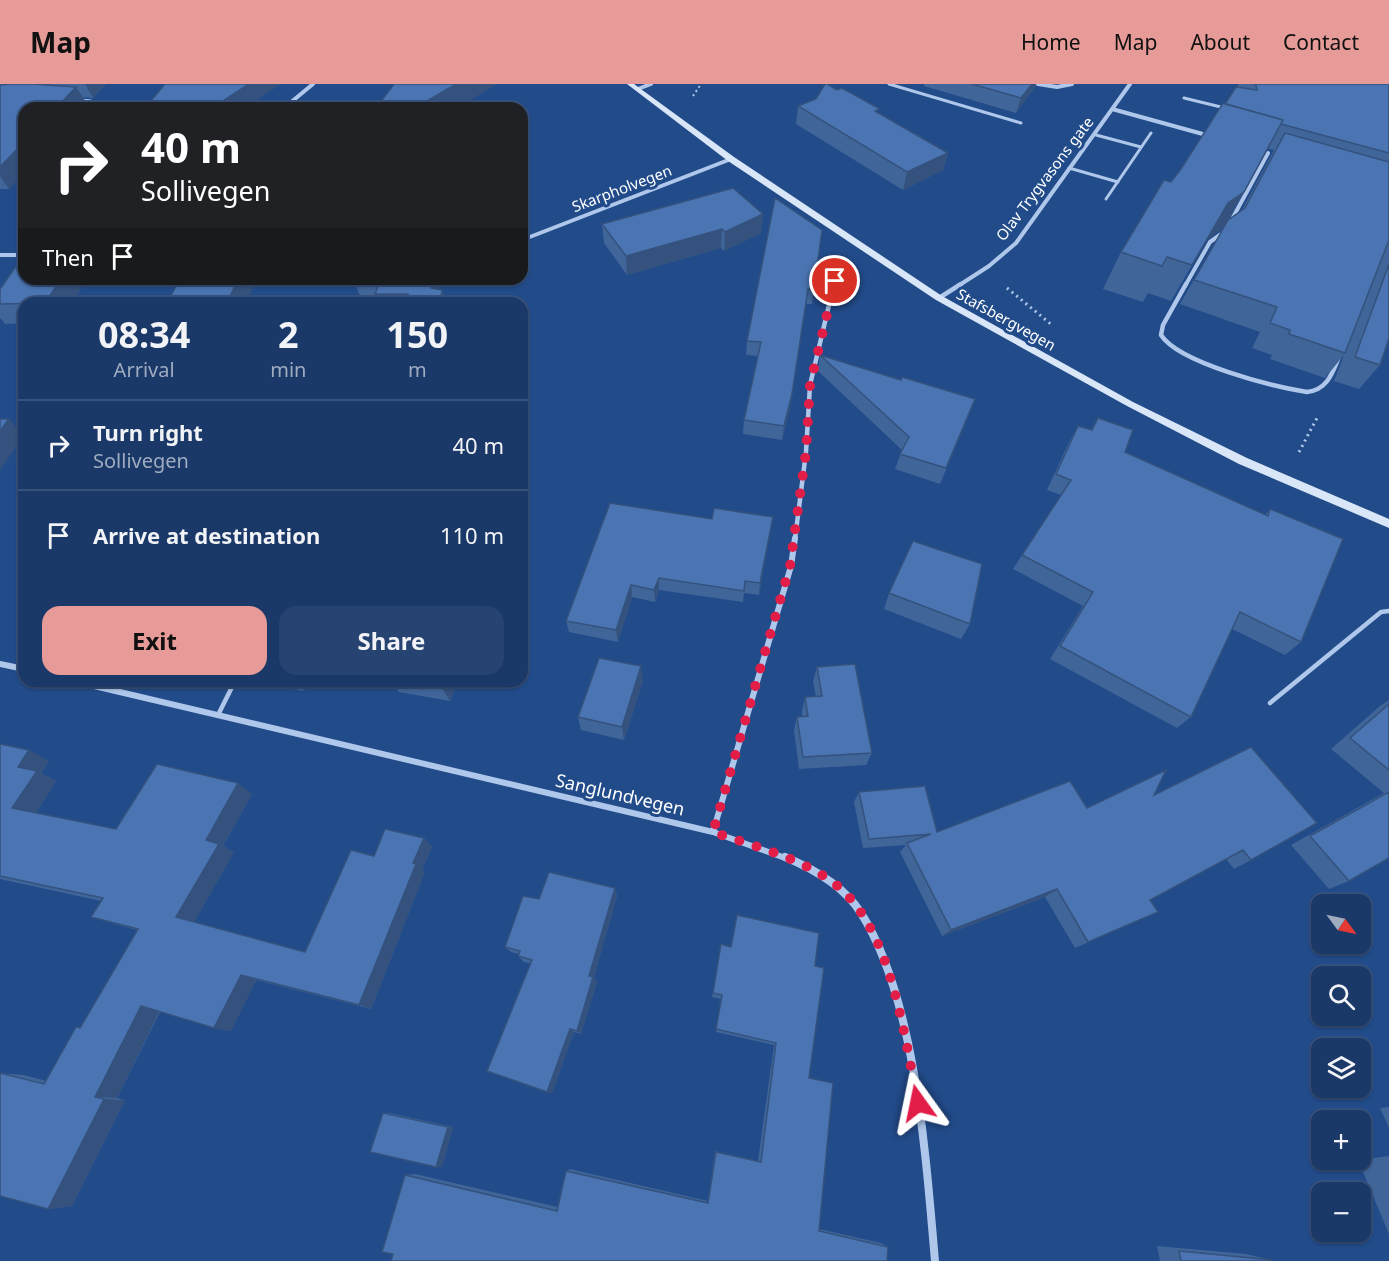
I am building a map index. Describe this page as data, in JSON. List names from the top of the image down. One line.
{"streets":{"main road":["Stafsbergvegen"],"street":["Olav Trygvasons gate","Skarpholvegen","Sanglundvegen"]},"crossings":[["Olav Trygvasons gate","Stafsbergvegen"],["Skarpholvegen","Stafsbergvegen"]],"north":"bottom right","page":{"header":"Map","nav":["Home","Map","About","Contact"],"turn":["40 m","Sollivegen"],"then":"Then","eta":["08:34","Arrival","2","min","150","m"],"list":[{"name":"Turn right","note":"Sollivegen","value":"40 m"},{"name":"Arrive at destination","value":"110 m"}],"buttons":["Exit","Share"],"map_buttons":["+","−"]}}
